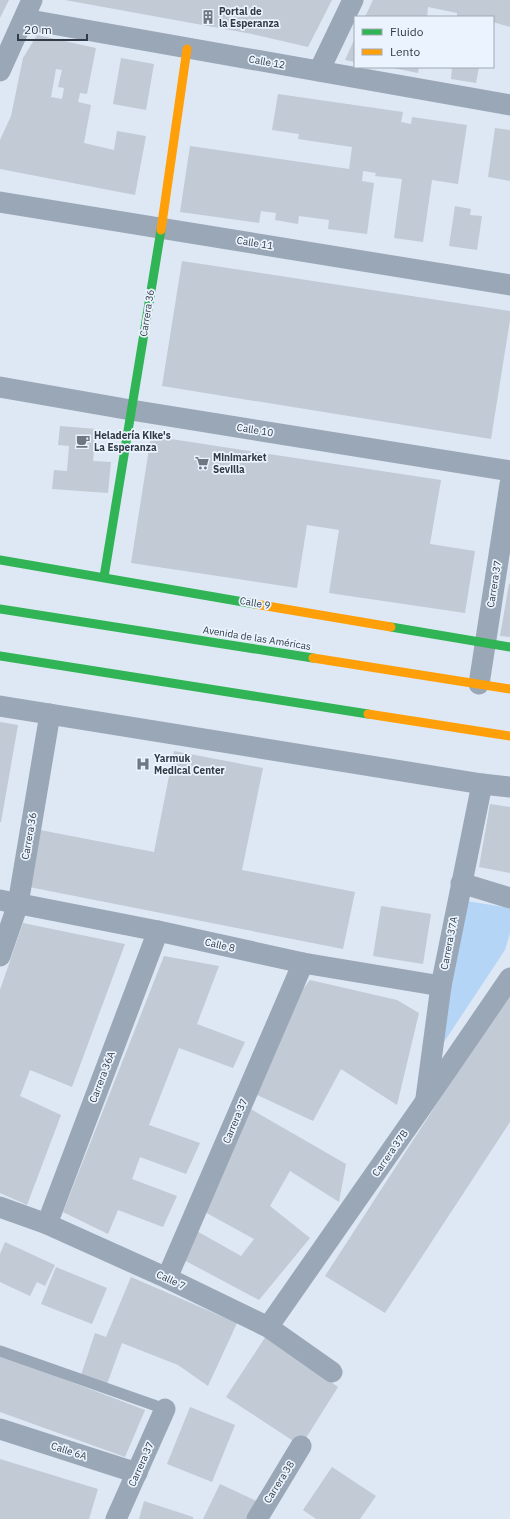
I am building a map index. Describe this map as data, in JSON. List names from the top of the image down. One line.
{"streets":{"street":["Calle 12","Calle 11","Carrera 36","Calle 10","Carrera 37","Calle 9","Avenida de las Américas","Carrera 37A","Calle 8","Carrera 36A","Carrera 37B","Calle 7","Calle 6A","Carrera 38"]},"crossings":[["Calle 12","Carrera 36"],["Calle 11","Carrera 36"],["Carrera 36","Calle 10"],["Carrera 36","Calle 9"],["Carrera 36","Calle 8"],["Carrera 37","Calle 9"],["Carrera 37","Avenida de las Américas"],["Carrera 37","Calle 8"],["Carrera 37","Calle 7"],["Carrera 37","Calle 6A"],["Carrera 37A","Calle 8"],["Carrera 37A","Carrera 37B"],["Calle 8","Carrera 36A"],["Carrera 36A","Calle 7"],["Carrera 37B","Calle 7"]],"places":{"building":["Portal de la Esperanza"],"cafe":["Heladería Kike's La Esperanza"],"supermarket":["Minimarket Sevilla"],"hospital":["Yarmuk Medical Center"]},"legend":["Fluido","Lento"],"scale_bar":"20 m"}
